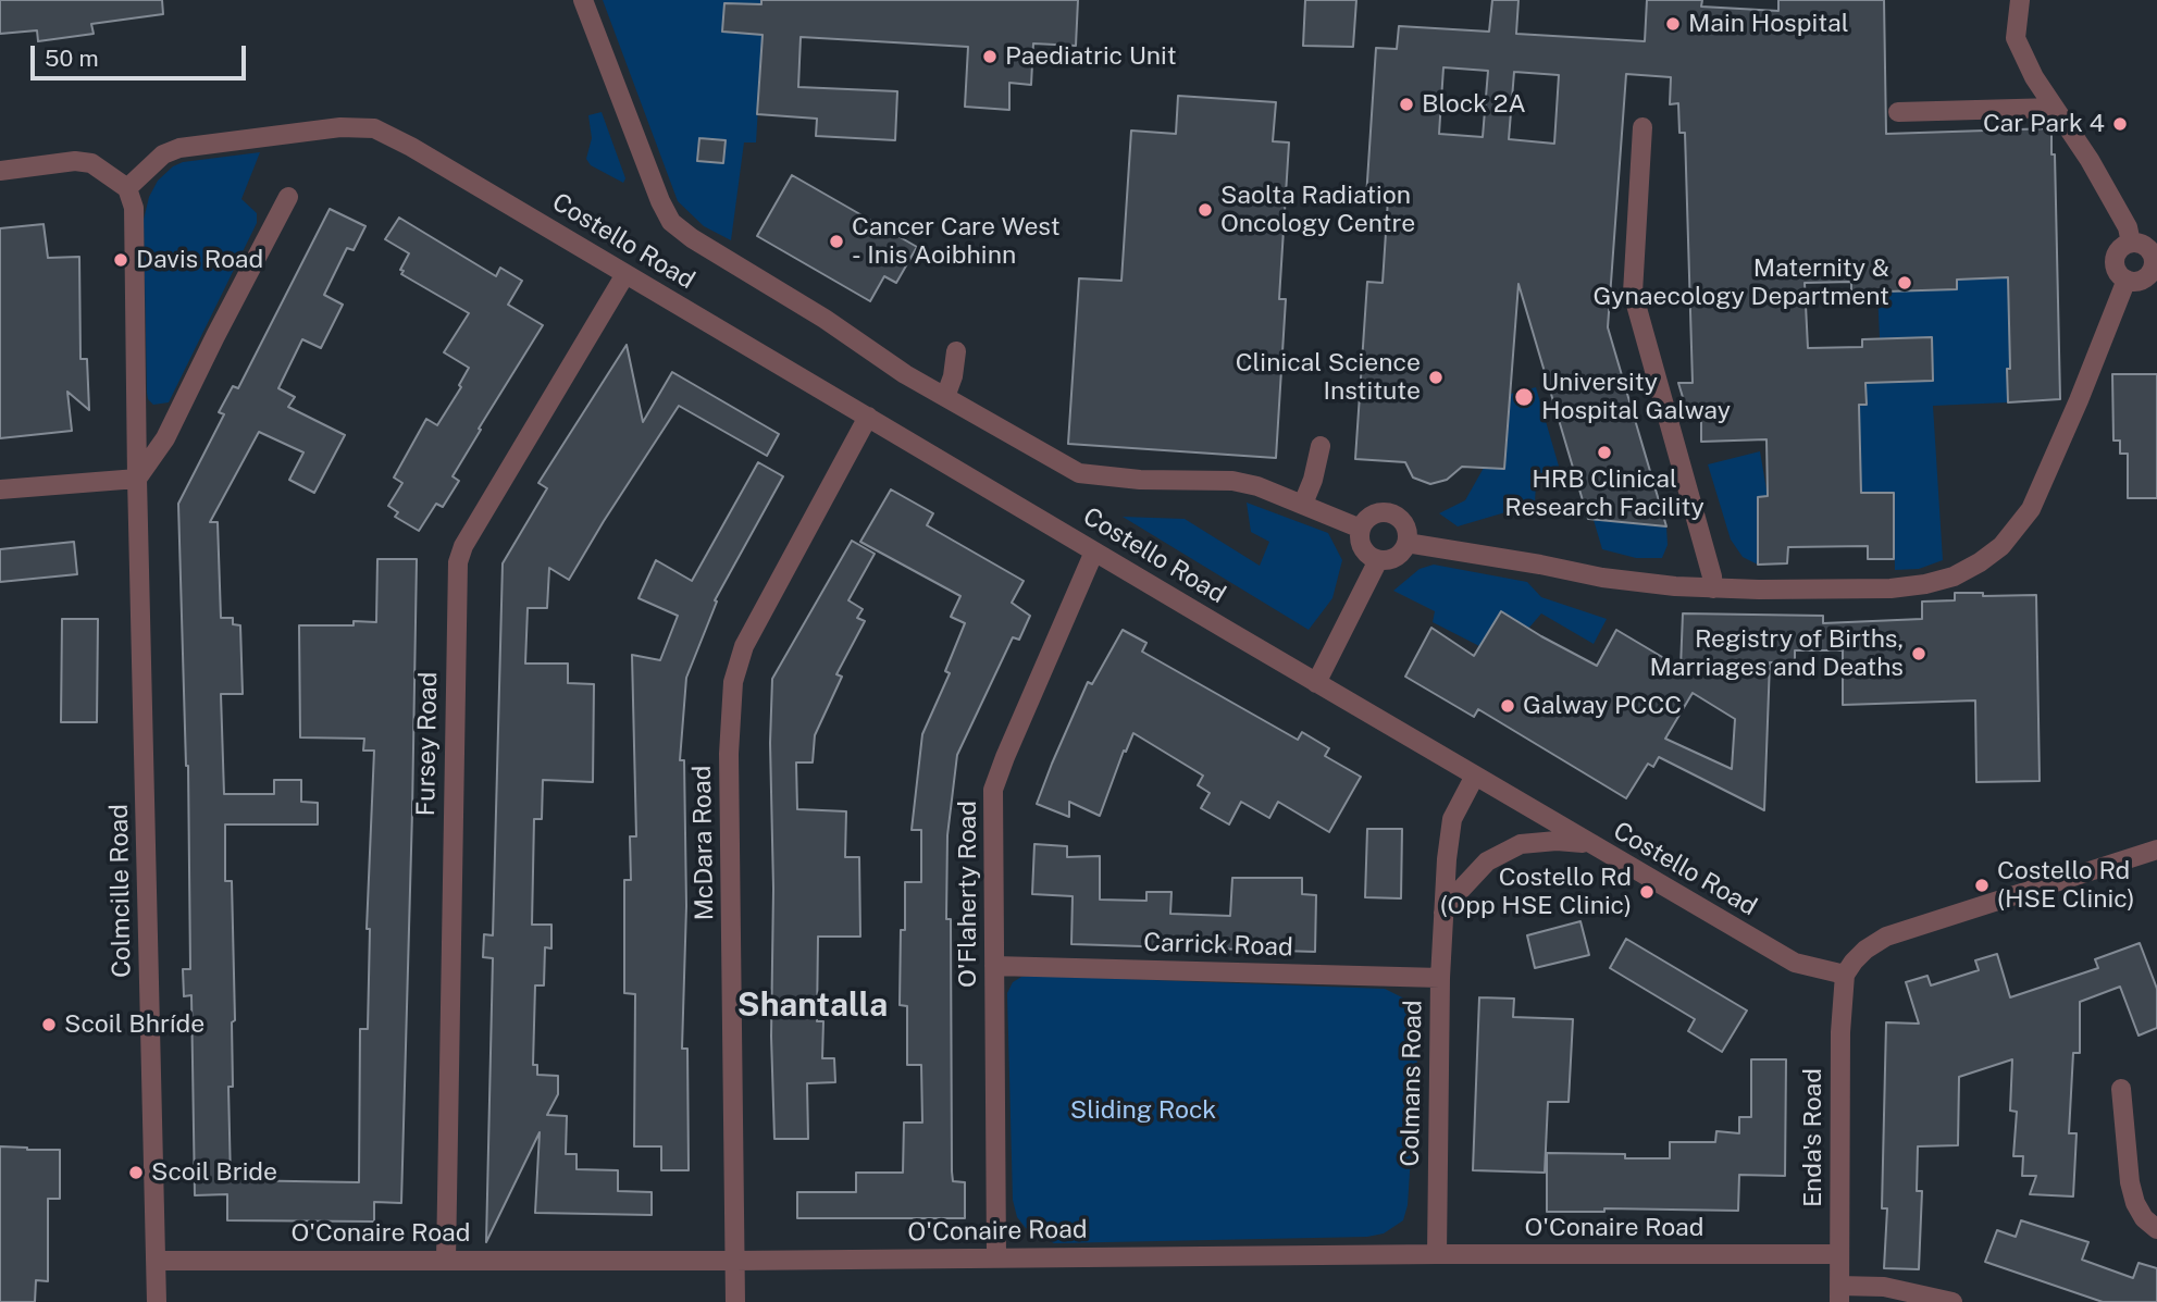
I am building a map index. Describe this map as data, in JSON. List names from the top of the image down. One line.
{"streets":{"street":["Costello Road","Fursey Road","McDara Road","Colmcille Road","O'Flaherty Road","Carrick Road","Colmans Road","Enda's Road","O'Conaire Road"]},"crossings":[["Costello Road","Fursey Road"],["Costello Road","McDara Road"],["Costello Road","Colmcille Road"],["Costello Road","O'Flaherty Road"],["Costello Road","Colmans Road"],["Costello Road","Enda's Road"],["Fursey Road","O'Conaire Road"],["McDara Road","O'Conaire Road"],["Colmcille Road","O'Conaire Road"],["O'Flaherty Road","Carrick Road"],["O'Flaherty Road","O'Conaire Road"],["Carrick Road","Colmans Road"],["Colmans Road","O'Conaire Road"],["Enda's Road","O'Conaire Road"]],"districts":["Shantalla"],"parks":["Sliding Rock"],"places":["Main Hospital","Paediatric Unit","Block 2A","Car Park 4","Saolta Radiation Oncology Centre","Cancer Care West - Inis Aoibhinn","Davis Road","Maternity & Gynaecology Department","Clinical Science Institute","University Hospital Galway","HRB Clinical Research Facility","Registry of Births, Marriages and Deaths","Galway PCCC","Costello Rd (HSE Clinic)","Costello Rd (Opp HSE Clinic)","Scoil Bhríde","Scoil Bride"],"scale_bar":"50 m"}
